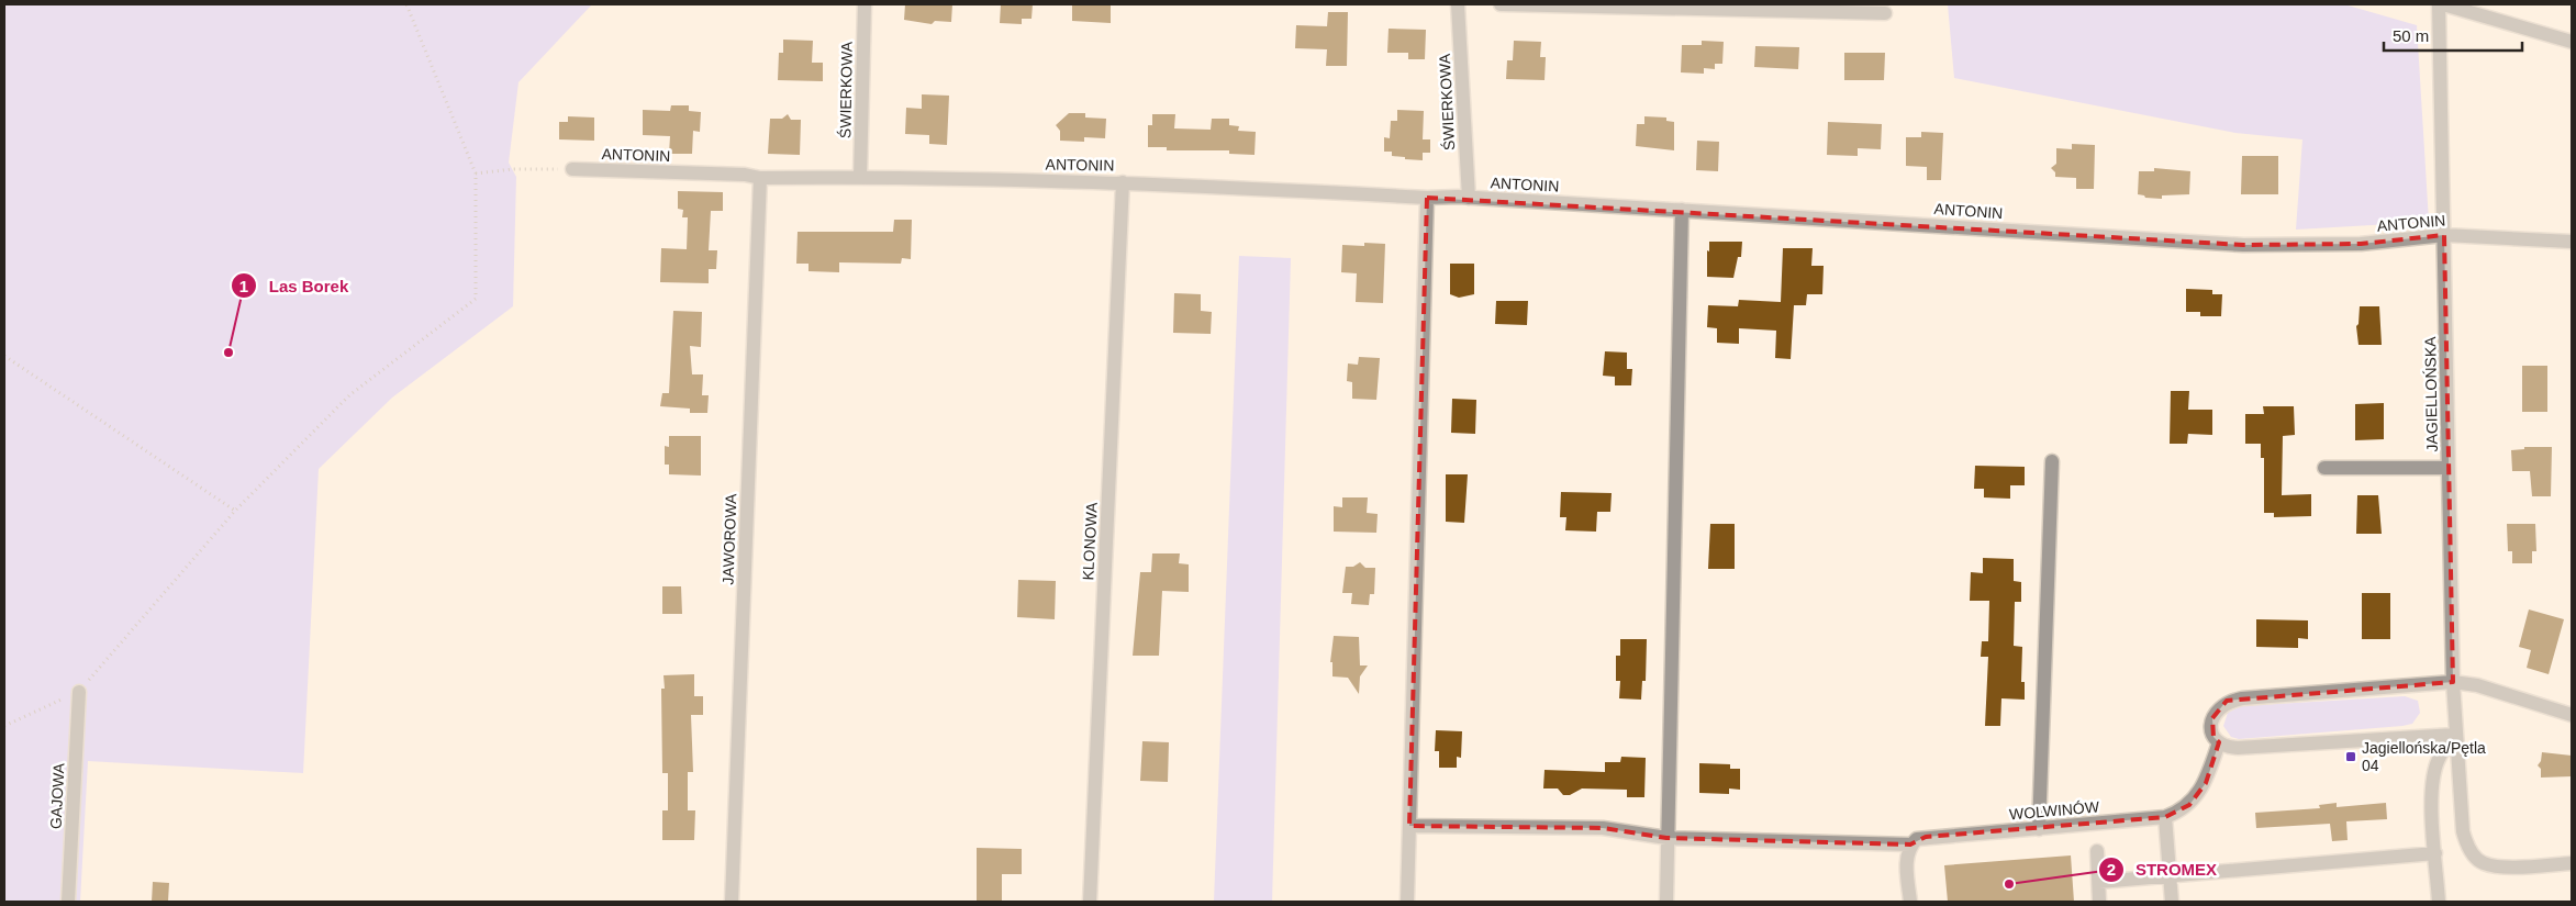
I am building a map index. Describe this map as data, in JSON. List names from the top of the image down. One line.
{"streets":{"street":["ŚWIERKOWA","ANTONIN","JAGIELLOŃSKA","JAWOROWA","KLONOWA","GAJOWA","WOLWINÓW"]},"crossings":[["ŚWIERKOWA","ANTONIN"],["ANTONIN","JAGIELLOŃSKA"],["ANTONIN","JAWOROWA"],["ANTONIN","KLONOWA"]],"places":{"other":["Las Borek","STROMEX"],"transit":["Jagiellońska/Pętla 04"]},"scale_bar":"50 m"}
